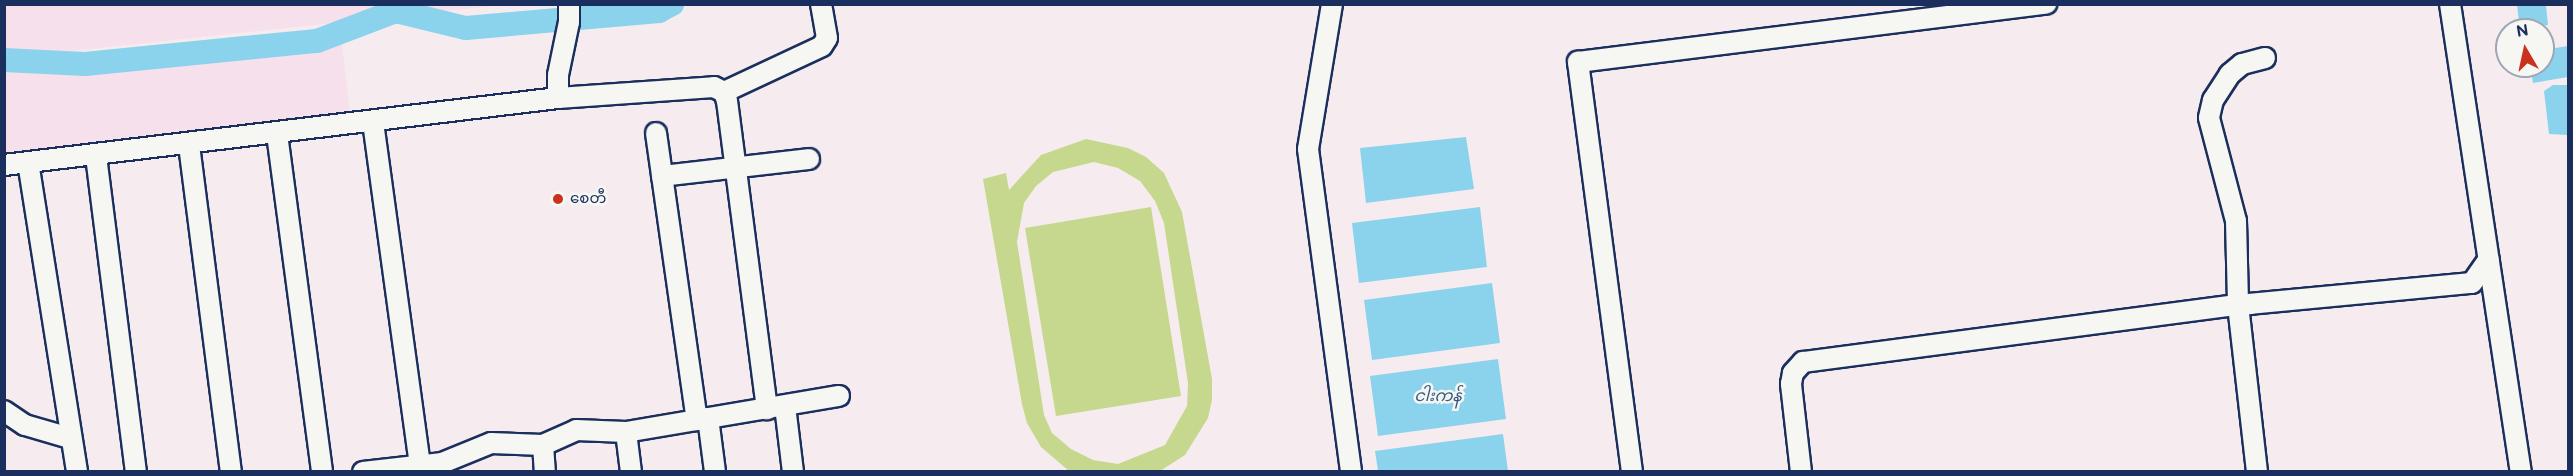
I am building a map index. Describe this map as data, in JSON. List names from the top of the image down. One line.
{"water":["ငါးကန်"],"places":["စေတီ"],"north":"top"}
